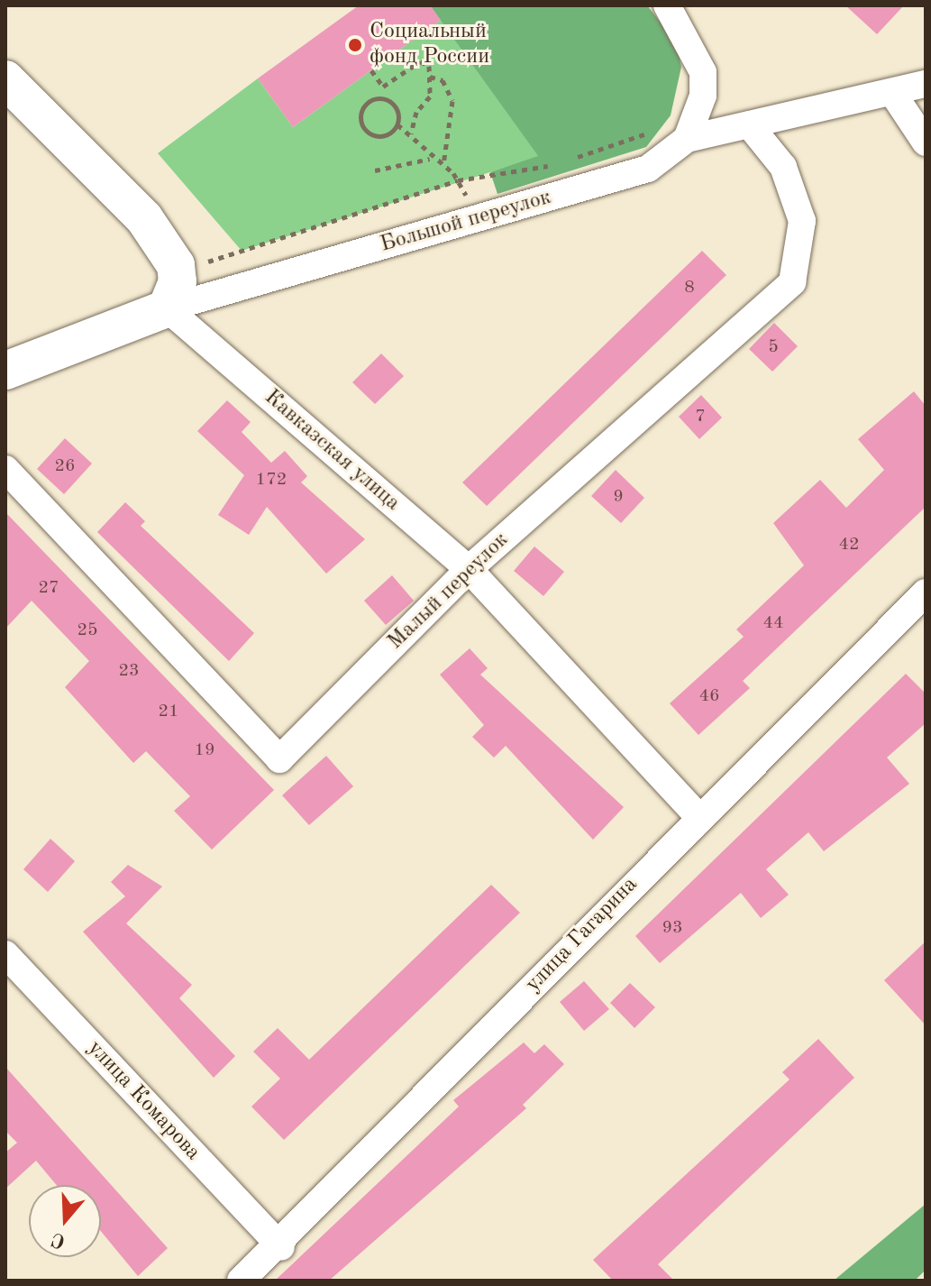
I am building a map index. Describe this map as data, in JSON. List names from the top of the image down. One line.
{"streets":{"street":["Большой переулок","Кавказская улица","Малый переулок","улица Гагарина","улица Комарова"]},"crossings":[["Большой переулок","Кавказская улица"],["Большой переулок","Малый переулок"],["Кавказская улица","Малый переулок"],["Кавказская улица","улица Гагарина"],["улица Гагарина","улица Комарова"]],"places":["Социальный фонд России"],"house_numbers":["8","5","7","26","172","9","42","27","44","25","23","46","21","19","93"],"north":"bottom"}
